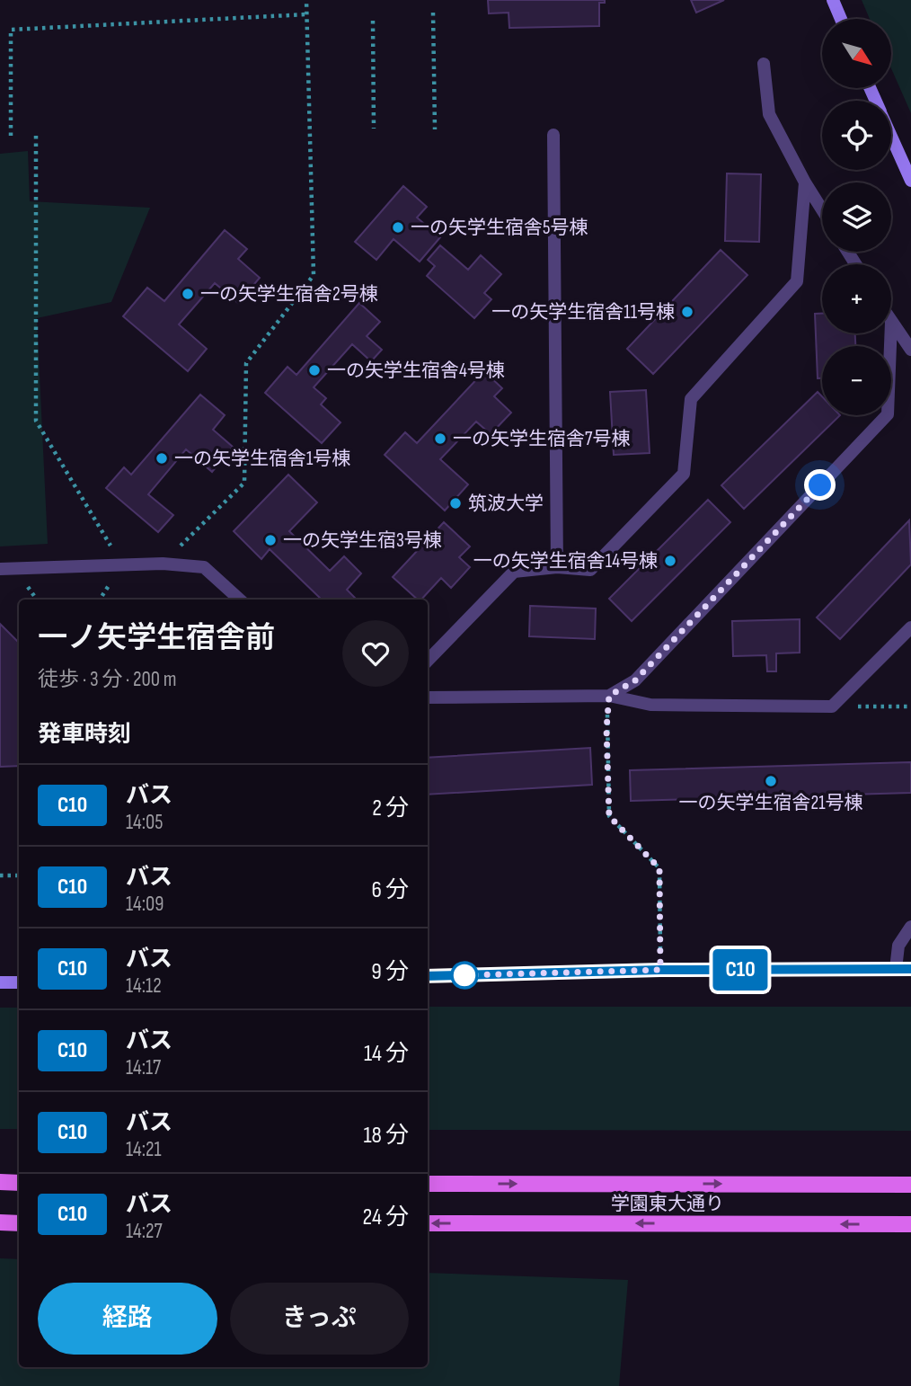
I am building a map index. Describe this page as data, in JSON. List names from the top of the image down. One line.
{"streets":{"main road":["学園東大通り"]},"places":["一の矢学生宿舎5号棟","一の矢学生宿舎2号棟","一の矢学生宿舎11号棟","一の矢学生宿舎4号棟","一の矢学生宿舎7号棟","一の矢学生宿舎1号棟","筑波大学","一の矢学生宿3号棟","一の矢学生宿舎14号棟","一の矢学生宿舎21号棟"],"lines":["bus line C10"],"north":"bottom right","page":{"on_map":"C10","map_buttons":["+","−"],"heading":[["一ノ矢学生宿舎前","徒歩 · 3 分 · 200 m"],"発車時刻"],"list":[{"mark":"C10","name":"バス","note":"14:05","value":"2 分"},{"mark":"C10","name":"バス","note":"14:09","value":"6 分"},{"mark":"C10","name":"バス","note":"14:12","value":"9 分"},{"mark":"C10","name":"バス","note":"14:17","value":"14 分"},{"mark":"C10","name":"バス","note":"14:21","value":"18 分"},{"mark":"C10","name":"バス","note":"14:27","value":"24 分"}],"buttons":["経路","きっぷ"]}}
